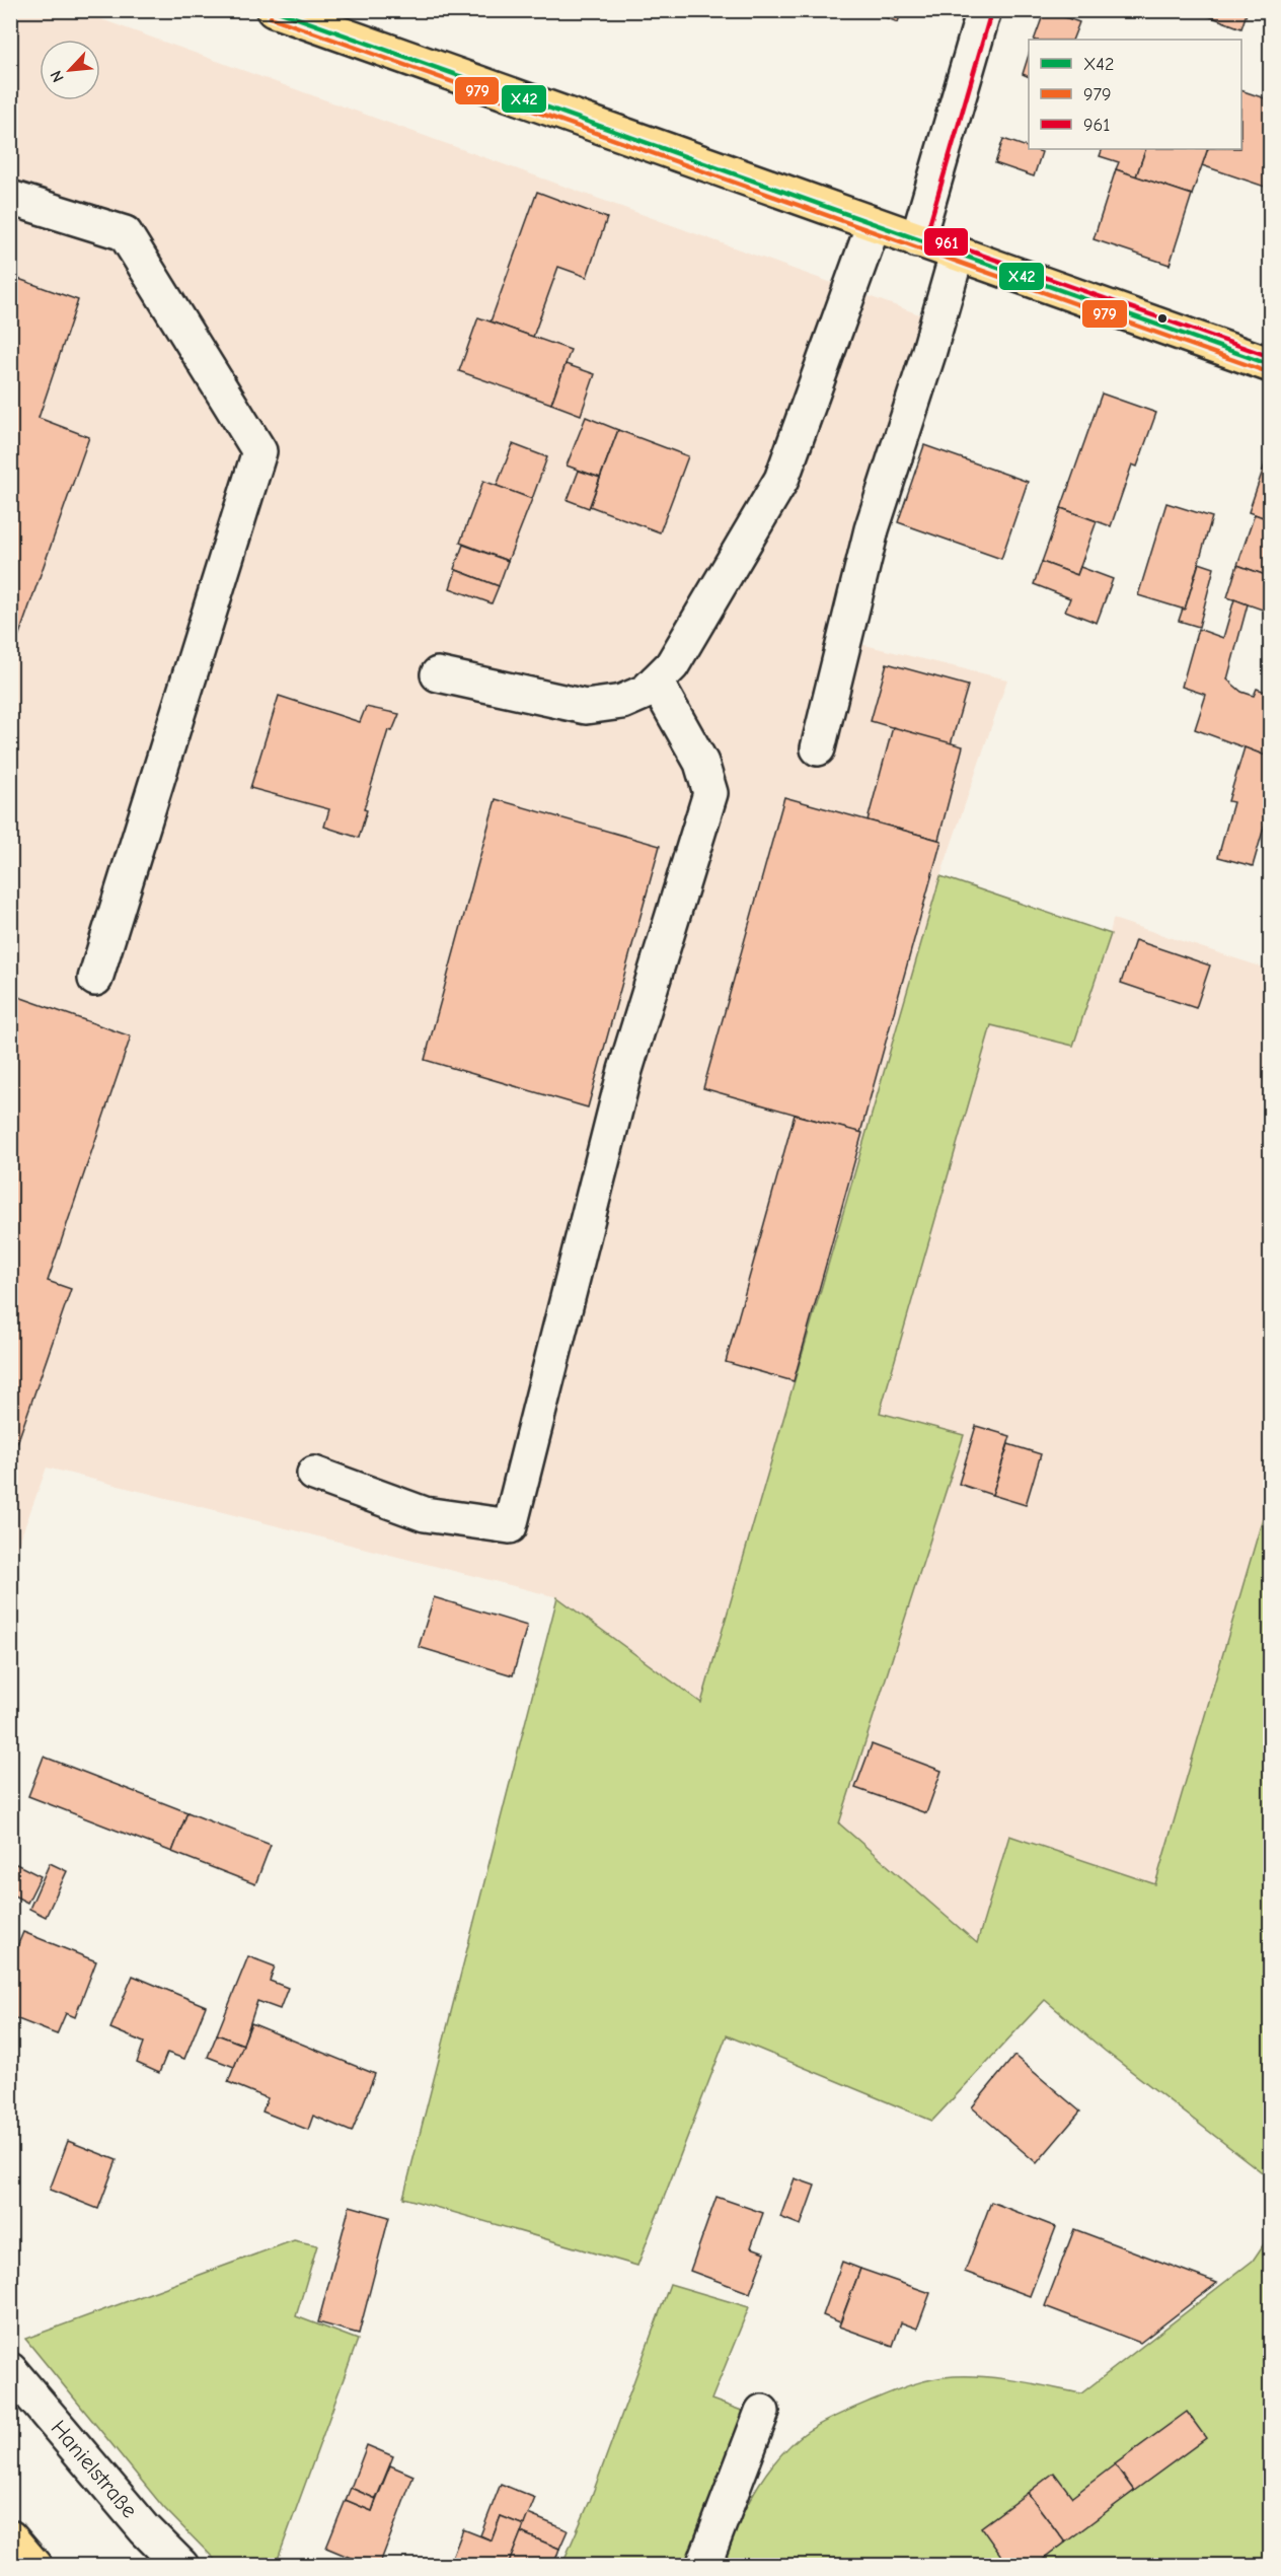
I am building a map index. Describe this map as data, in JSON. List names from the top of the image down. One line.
{"streets":{"street":["Hanielstraße"]},"lines":["transit line X42","transit line 961","transit line 979"],"legend":["X42","979","961"],"north":"bottom left"}
